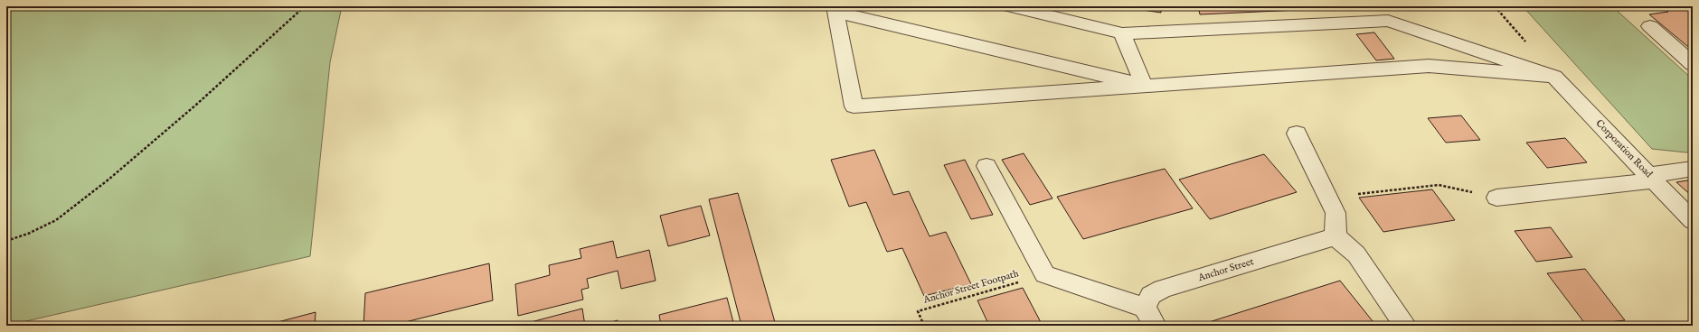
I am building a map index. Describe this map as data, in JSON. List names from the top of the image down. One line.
{"streets":{"street":["Corporation Road","Anchor Street"],"path":["Anchor Street Footpath"]}}
